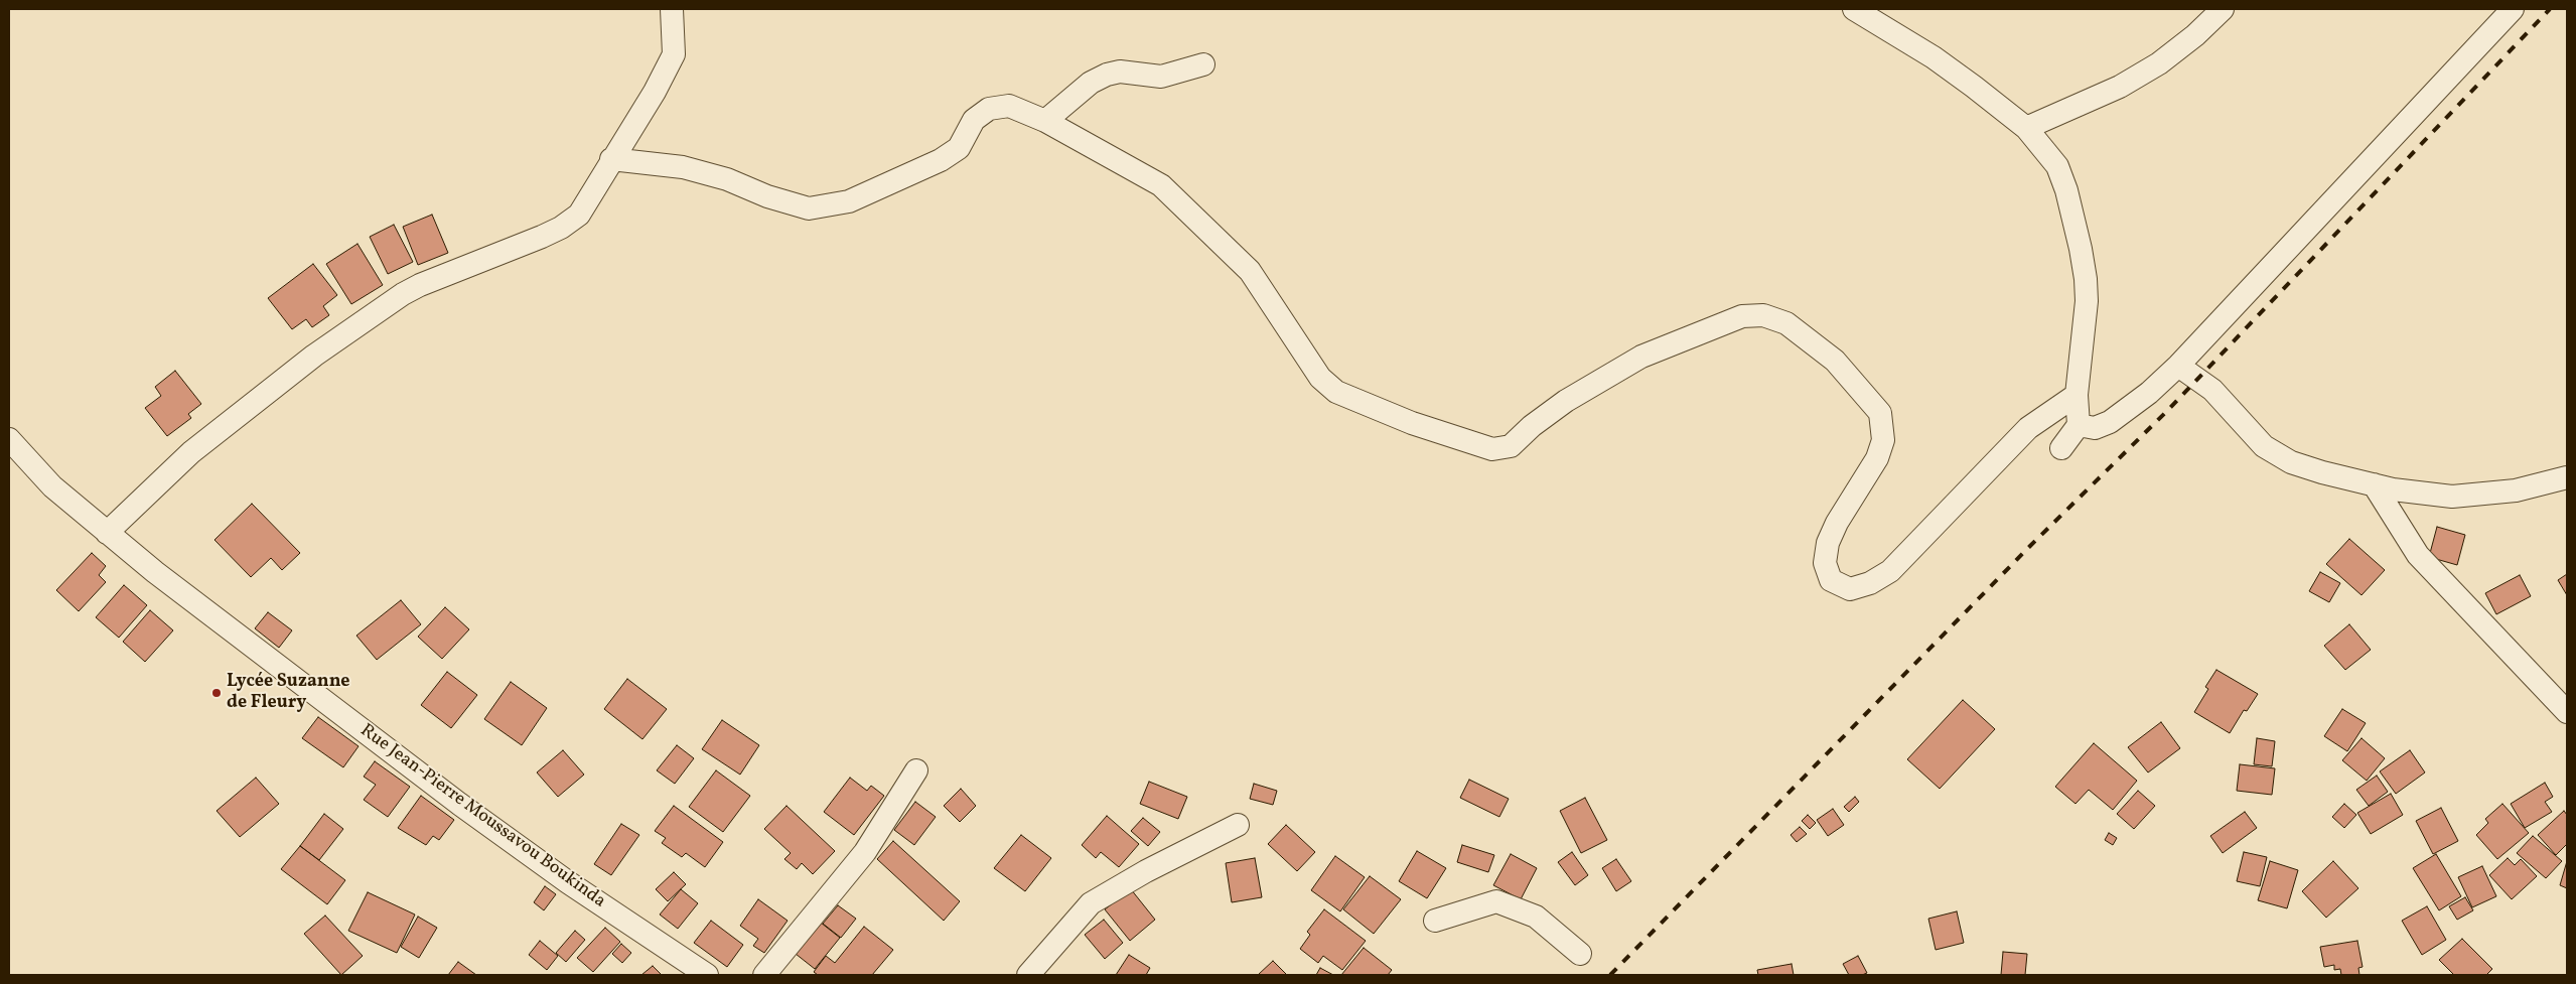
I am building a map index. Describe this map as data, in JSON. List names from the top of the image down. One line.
{"streets":{"street":["Rue Jean-Pierre Moussavou Boukinda"]},"places":["Lycée Suzanne de Fleury"]}
